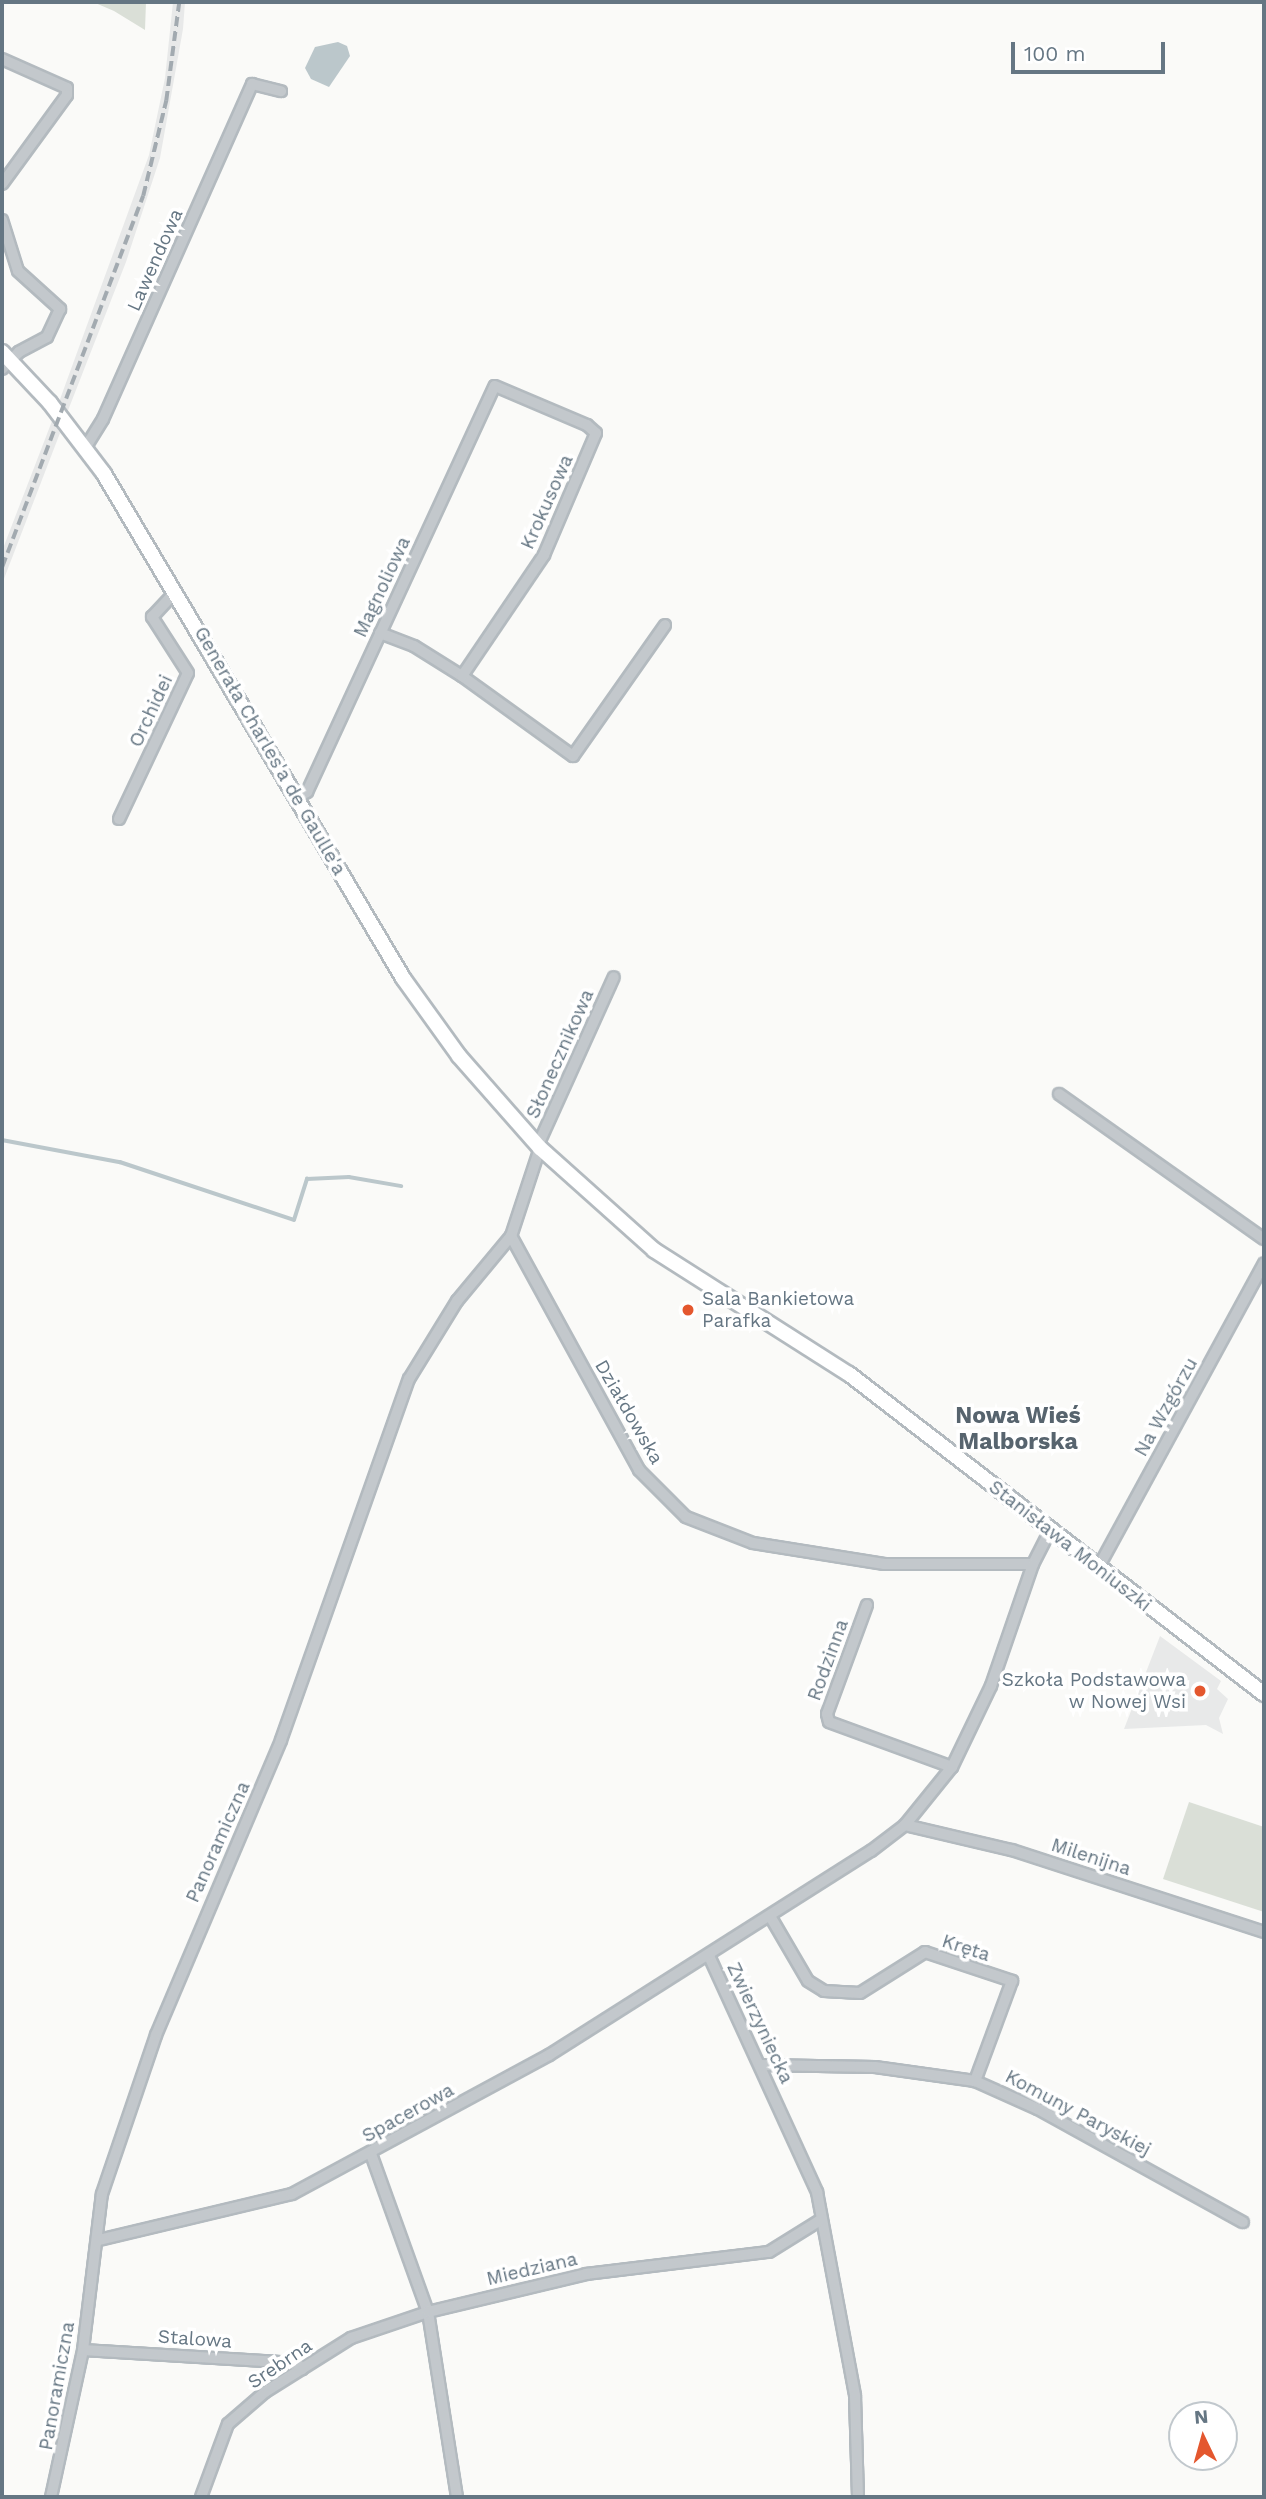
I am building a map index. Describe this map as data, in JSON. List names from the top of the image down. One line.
{"streets":{"main road":["Generała Charles'a de Gaulle'a","Stanisława Moniuszki"],"street":["Lawendowa","Krokusowa","Magnoliowa","Orchidei","Słonecznikowa","Na Wzgórzu","Działdowska","Rodzinna","Panoramiczna","Milenijna","Kręta","Zwierzyniecka","Spacerowa","Komuny Paryskiej","Miedziana","Stalowa","Srebrna"]},"crossings":[["Lawendowa","Generała Charles'a de Gaulle'a"],["Krokusowa","Magnoliowa"],["Magnoliowa","Generała Charles'a de Gaulle'a"],["Orchidei","Generała Charles'a de Gaulle'a"],["Generała Charles'a de Gaulle'a","Słonecznikowa"],["Generała Charles'a de Gaulle'a","Stanisława Moniuszki"],["Słonecznikowa","Stanisława Moniuszki"],["Na Wzgórzu","Stanisława Moniuszki"],["Działdowska","Panoramiczna"],["Działdowska","Zwierzyniecka"],["Rodzinna","Zwierzyniecka"],["Panoramiczna","Spacerowa"],["Panoramiczna","Stalowa"],["Milenijna","Zwierzyniecka"],["Kręta","Zwierzyniecka"],["Kręta","Komuny Paryskiej"],["Zwierzyniecka","Spacerowa"],["Zwierzyniecka","Komuny Paryskiej"],["Zwierzyniecka","Miedziana"],["Miedziana","Srebrna"],["Stalowa","Srebrna"]],"districts":["Nowa Wieś Malborska"],"places":["Sala Bankietowa Parafka","Szkoła Podstawowa w Nowej Wsi"],"scale_bar":"100 m","north":"top"}
